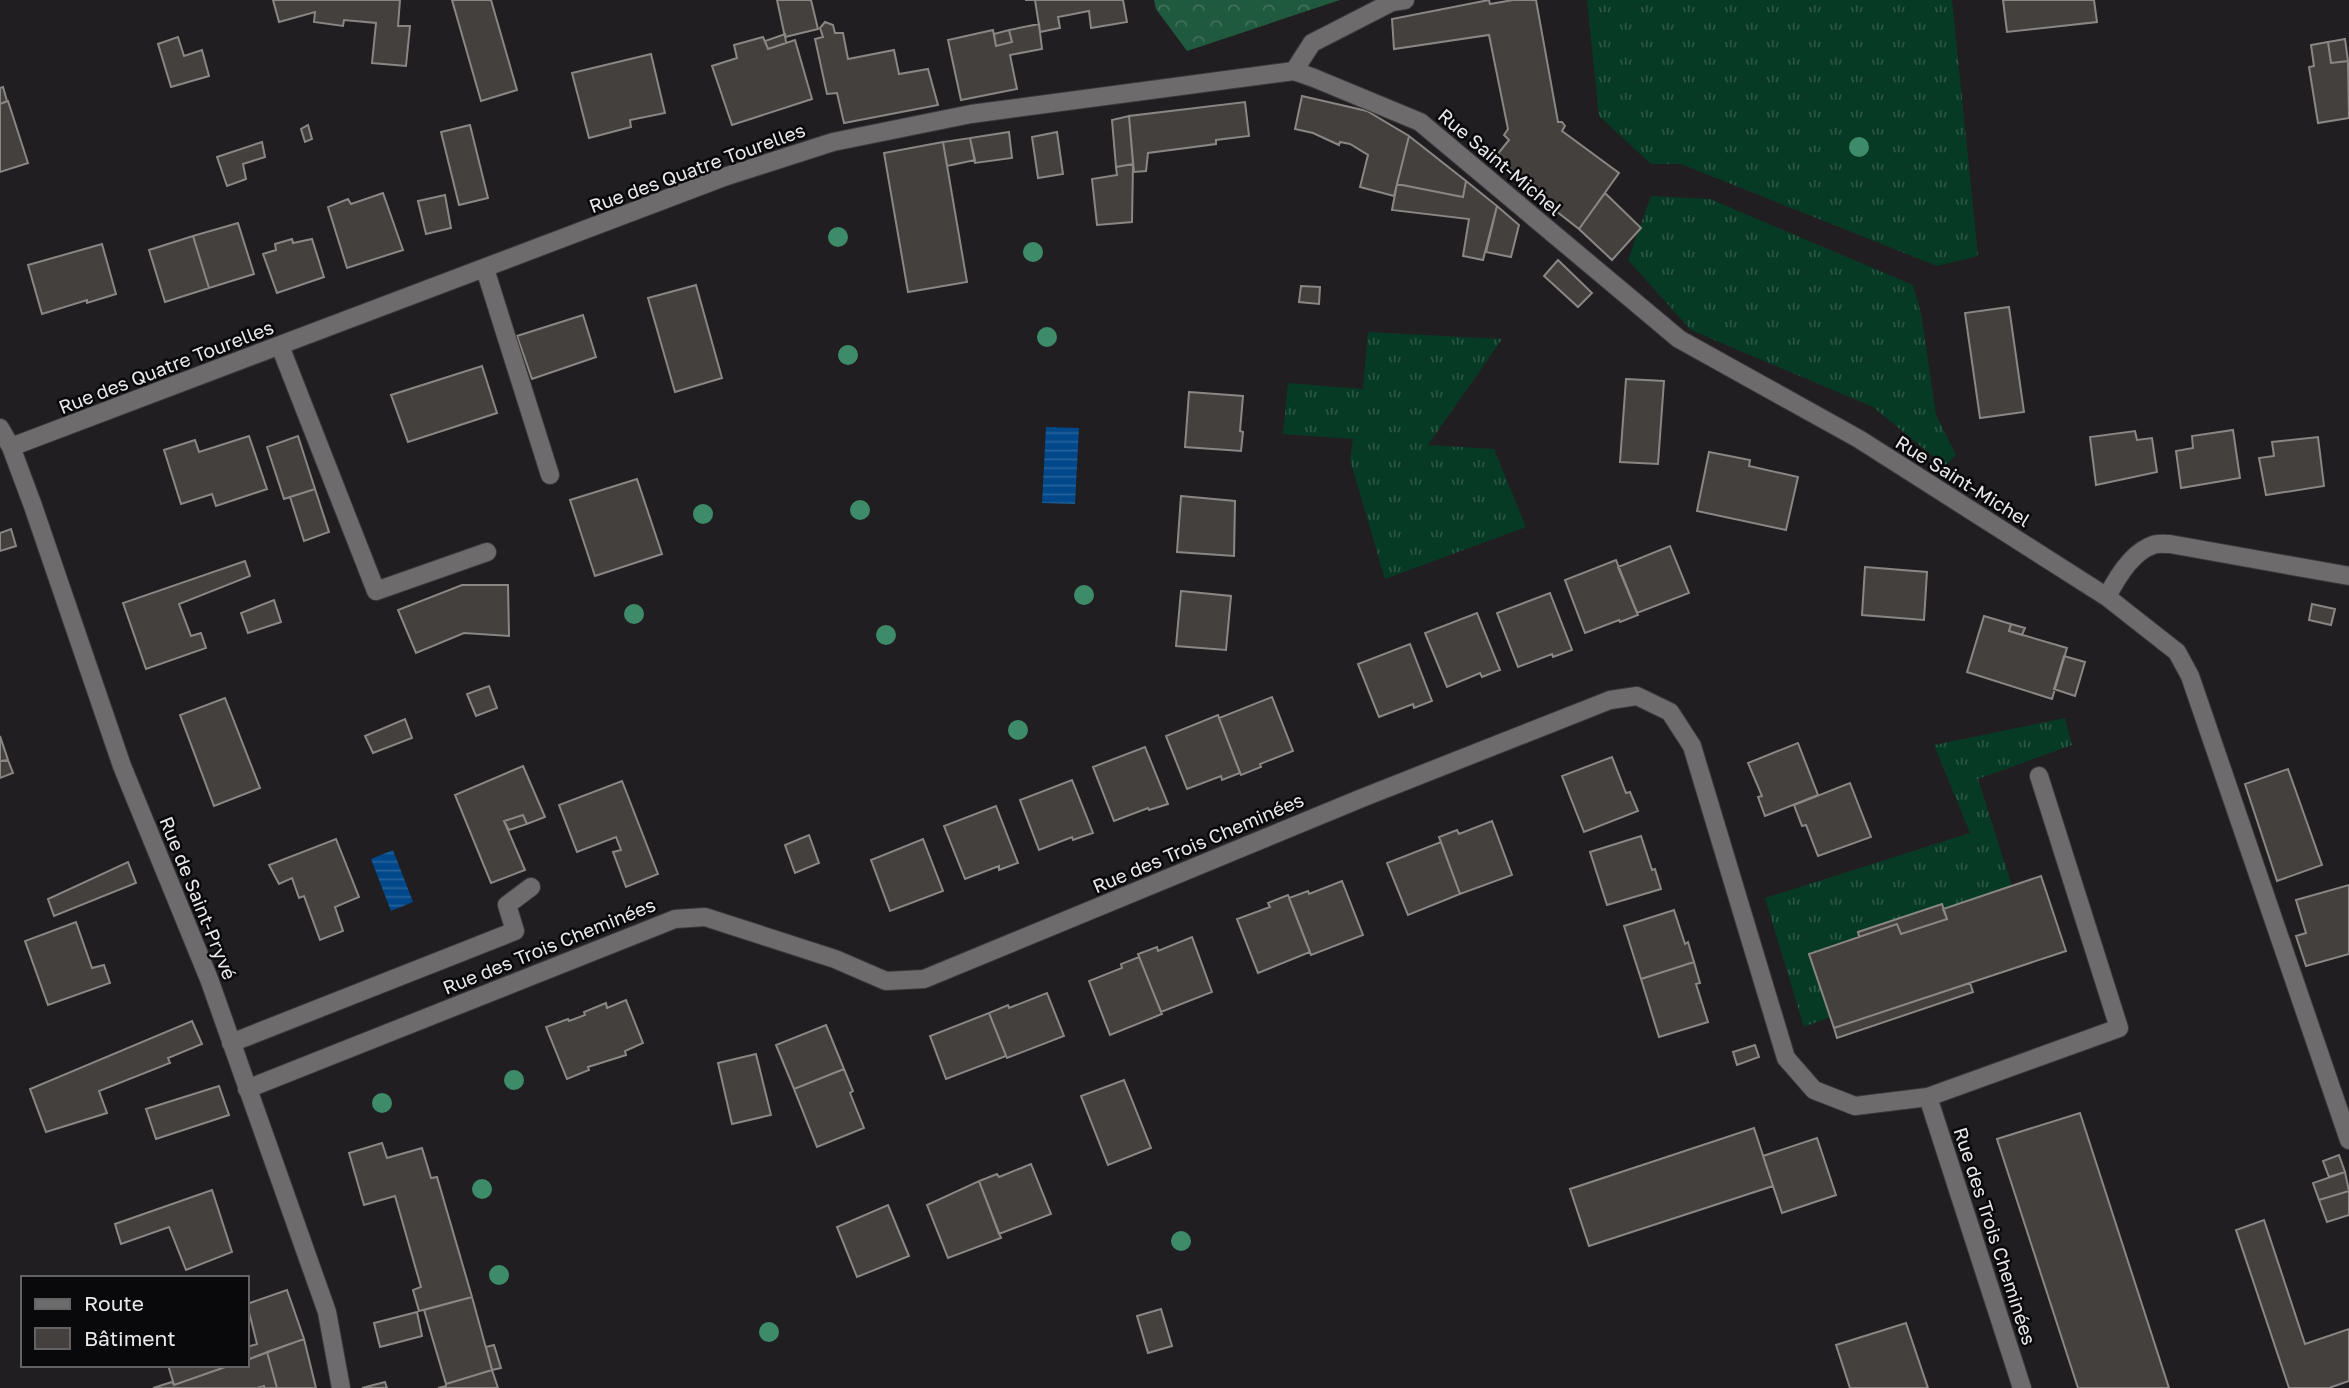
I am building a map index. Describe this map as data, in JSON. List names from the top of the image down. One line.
{"streets":{"street":["Rue Saint-Michel","Rue des Quatre Tourelles","Rue des Trois Cheminées","Rue de Saint-Pryvé"]},"crossings":[["Rue Saint-Michel","Rue des Quatre Tourelles"],["Rue des Quatre Tourelles","Rue de Saint-Pryvé"],["Rue des Trois Cheminées","Rue de Saint-Pryvé"]],"legend":["Route","Bâtiment"]}
